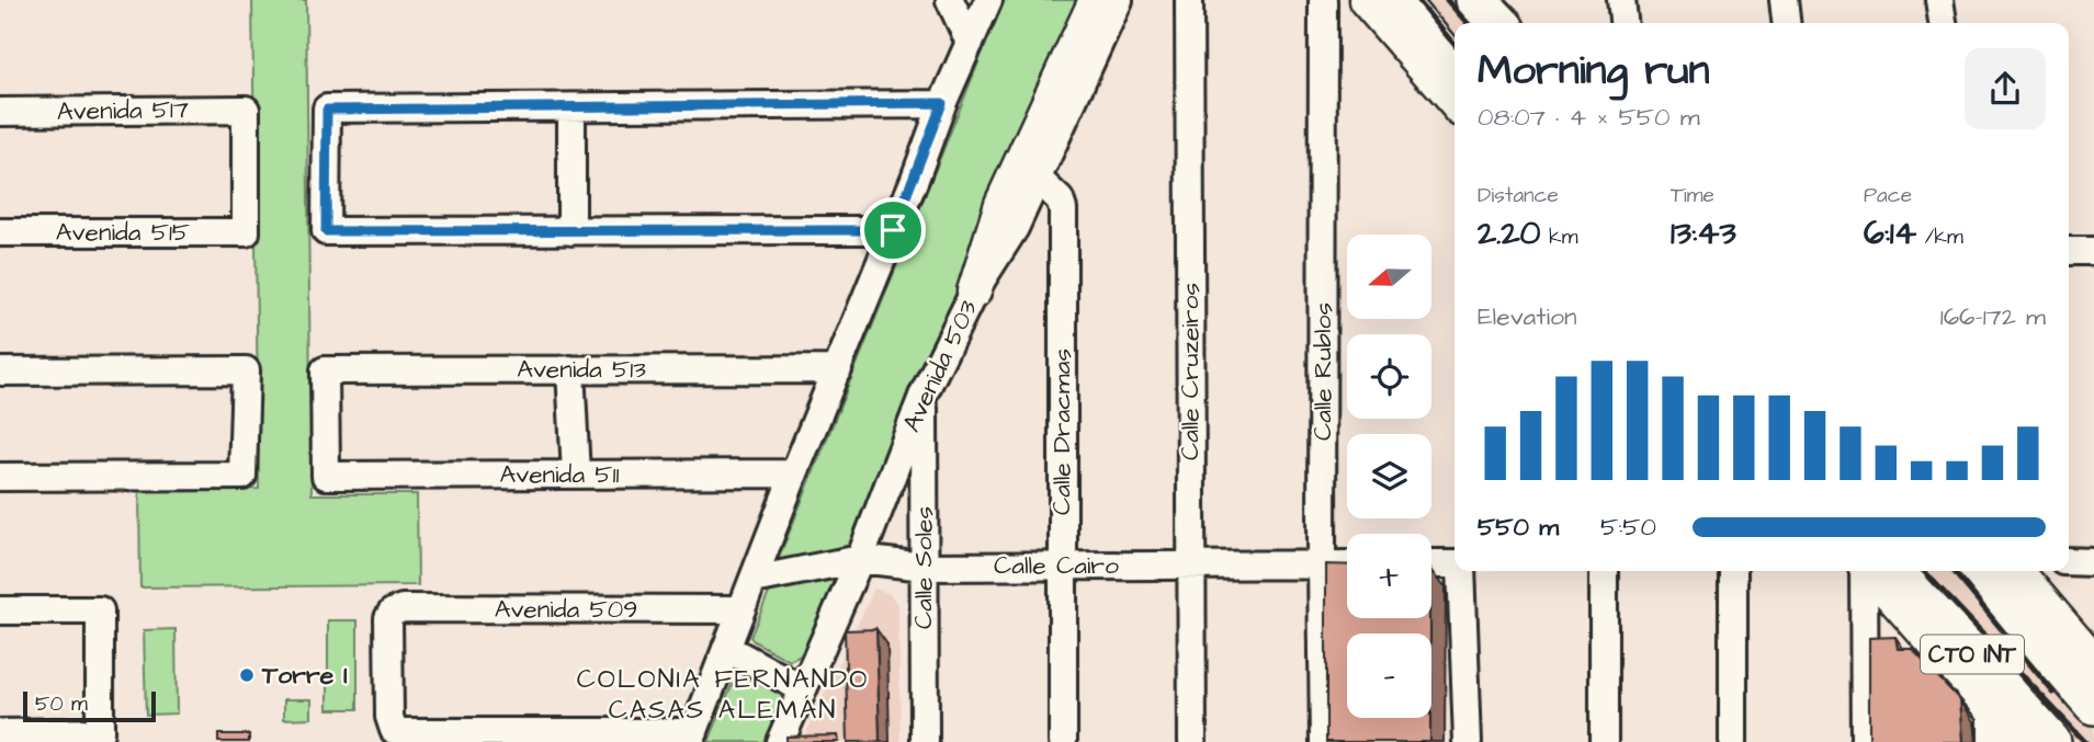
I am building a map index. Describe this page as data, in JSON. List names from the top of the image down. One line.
{"streets":{"highway":["CTO INT"],"street":["Avenida 517","Avenida 515","Avenida 503","Avenida 513","Calle Cruzeiros","Calle Rublos","Calle Dracmas","Avenida 511","Calle Cairo","Calle Soles","Avenida 509"]},"crossings":[["Avenida 517","Avenida 515"],["Avenida 503","Calle Dracmas"],["Avenida 503","Calle Cairo"],["Avenida 503","Calle Soles"],["Avenida 513","Avenida 511"],["Calle Cruzeiros","Calle Cairo"],["Calle Rublos","Calle Cairo"],["Calle Dracmas","Calle Cairo"],["Calle Cairo","Calle Soles"]],"districts":["COLONIA FERNANDO CASAS ALEMÁN"],"places":["Torre I"],"scale_bar":"50 m","north":"left","page":{"heading":["Morning run","08:07 · 4 × 550 m"],"stats":[["Distance","2.20 km"],["Time","13:43"],["Pace","6:14 /km"]],"map_buttons":["+","−"],"chart":["Elevation","166–172 m"],"list":[{"name":"550 m","note":"5:50"}],"scale":"50 m"}}
